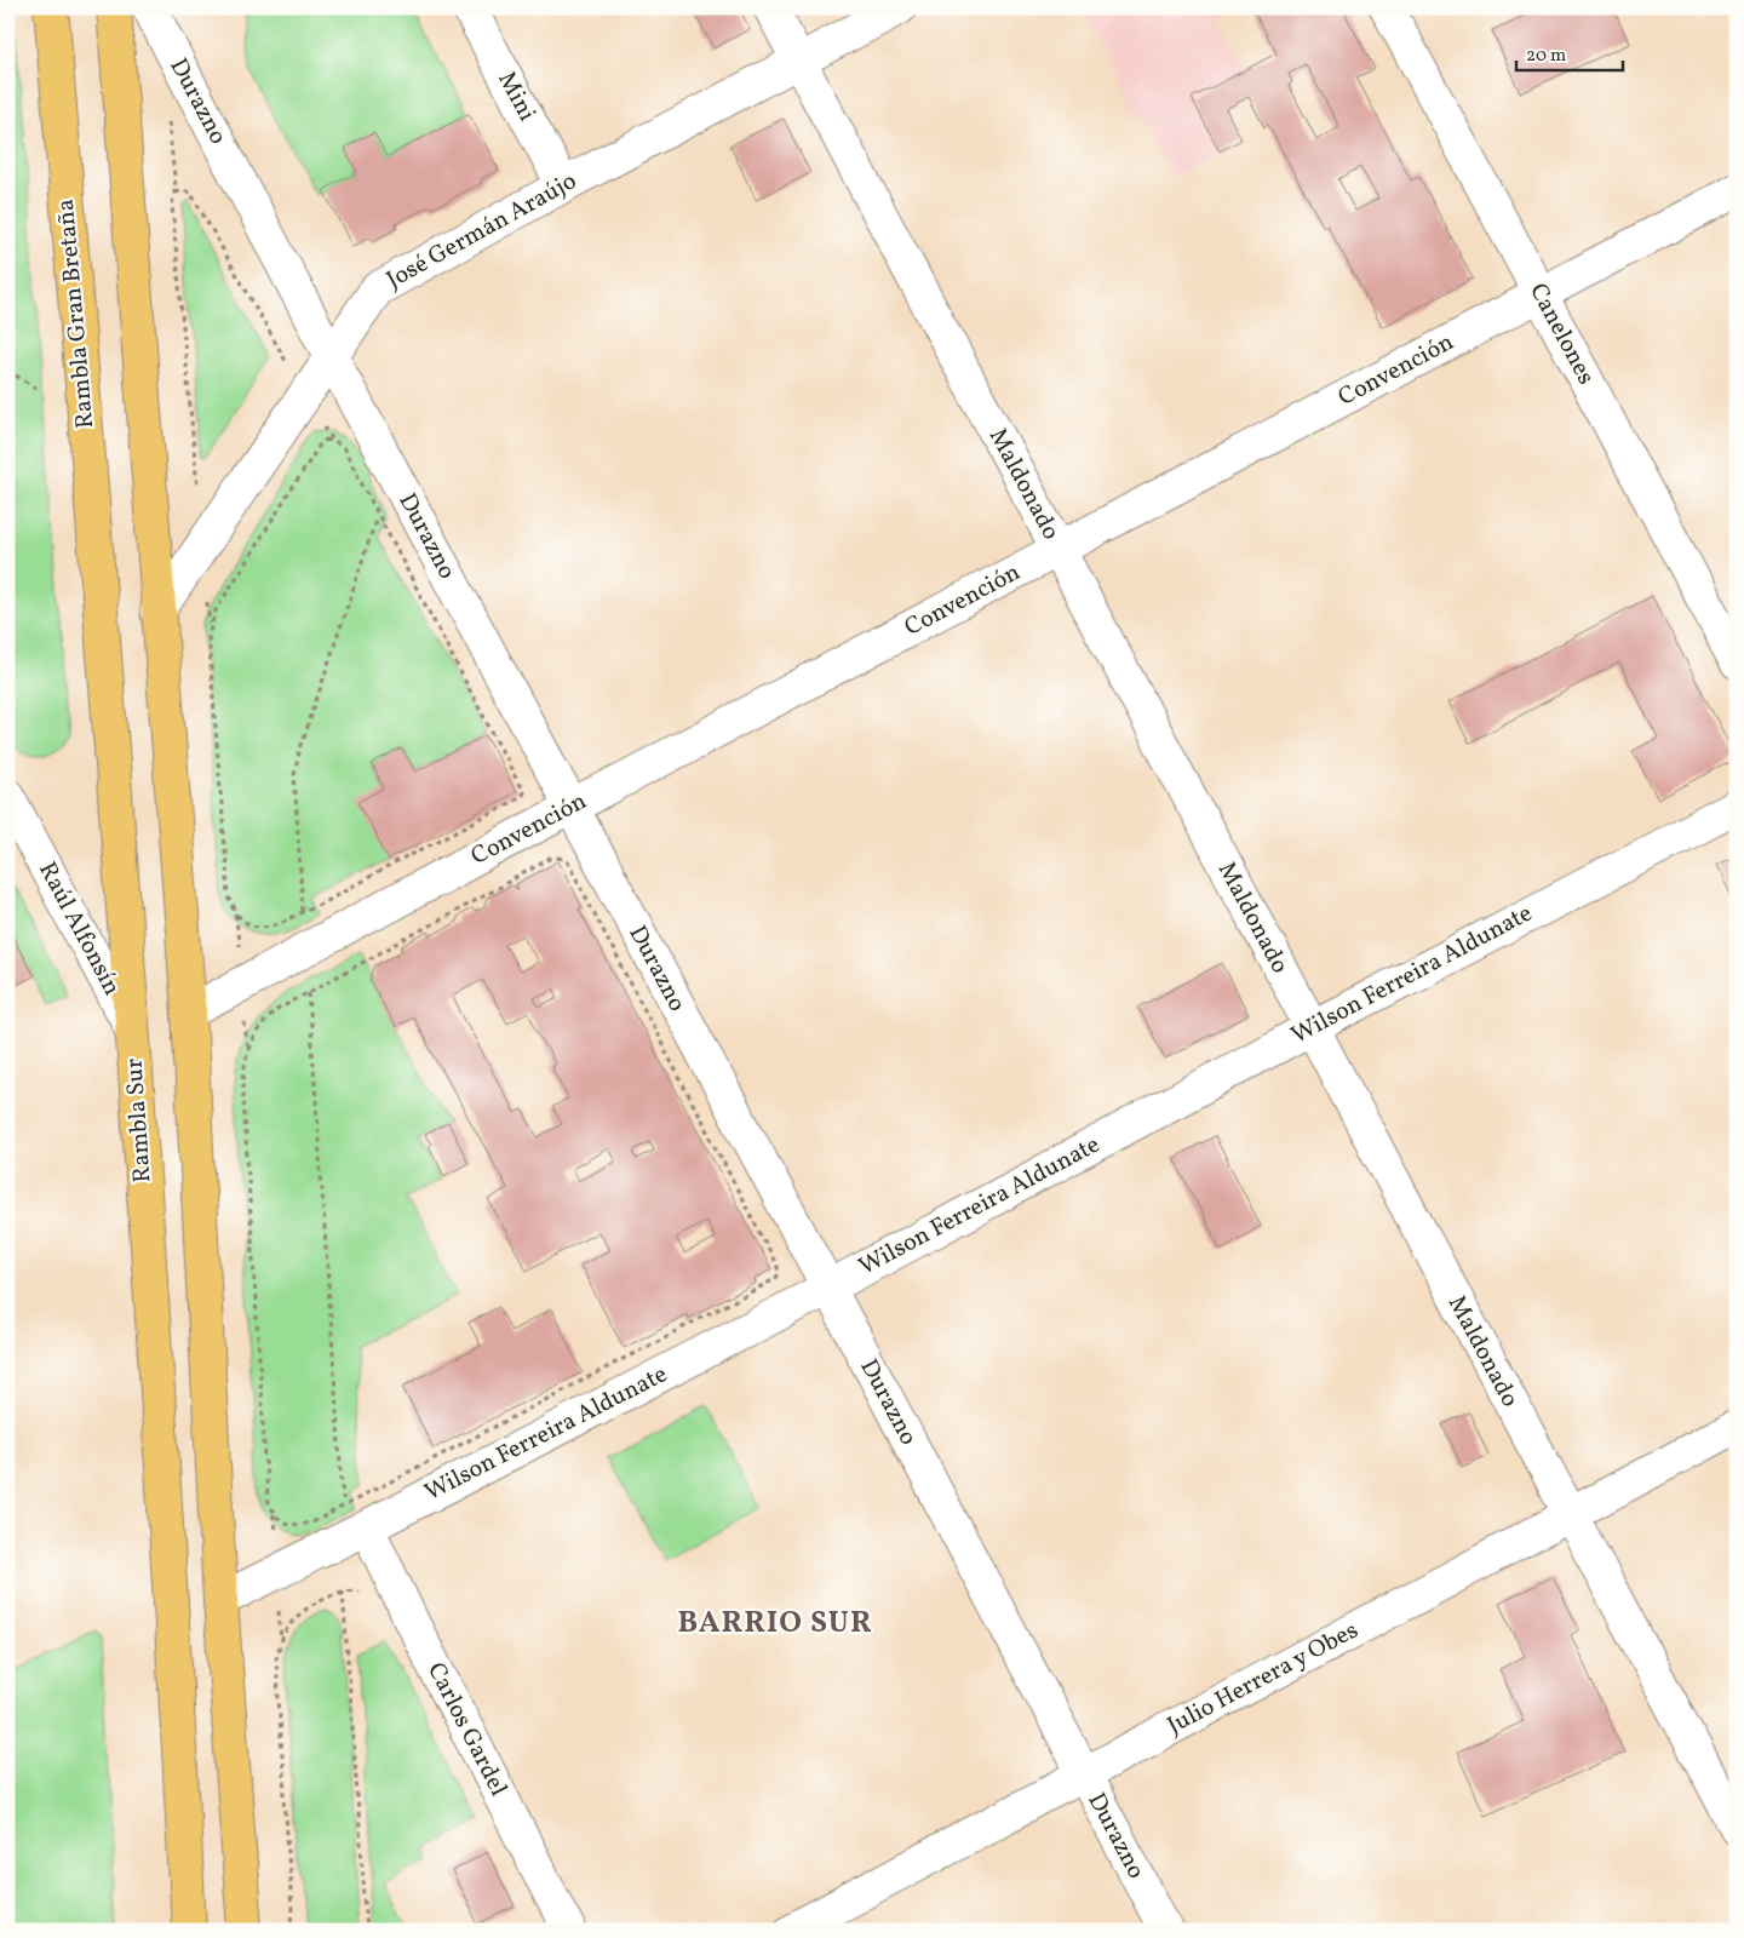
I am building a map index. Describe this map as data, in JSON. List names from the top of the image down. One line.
{"streets":{"main road":["Rambla Gran Bretaña","Rambla Sur"],"street":["Mini","Durazno","José Germán Araújo","Canelones","Convención","Maldonado","Raúl Alfonsín","Wilson Ferreira Aldunate","Julio Herrera y Obes","Carlos Gardel"]},"crossings":[["Mini","José Germán Araújo"],["Durazno","José Germán Araújo"],["Durazno","Convención"],["Durazno","Wilson Ferreira Aldunate"],["Durazno","Julio Herrera y Obes"],["José Germán Araújo","Maldonado"],["Rambla Gran Bretaña","Rambla Sur"],["Canelones","Convención"],["Convención","Maldonado"],["Maldonado","Wilson Ferreira Aldunate"],["Maldonado","Julio Herrera y Obes"],["Raúl Alfonsín","Rambla Sur"],["Wilson Ferreira Aldunate","Carlos Gardel"]],"districts":["BARRIO SUR"],"scale_bar":"20 m"}
